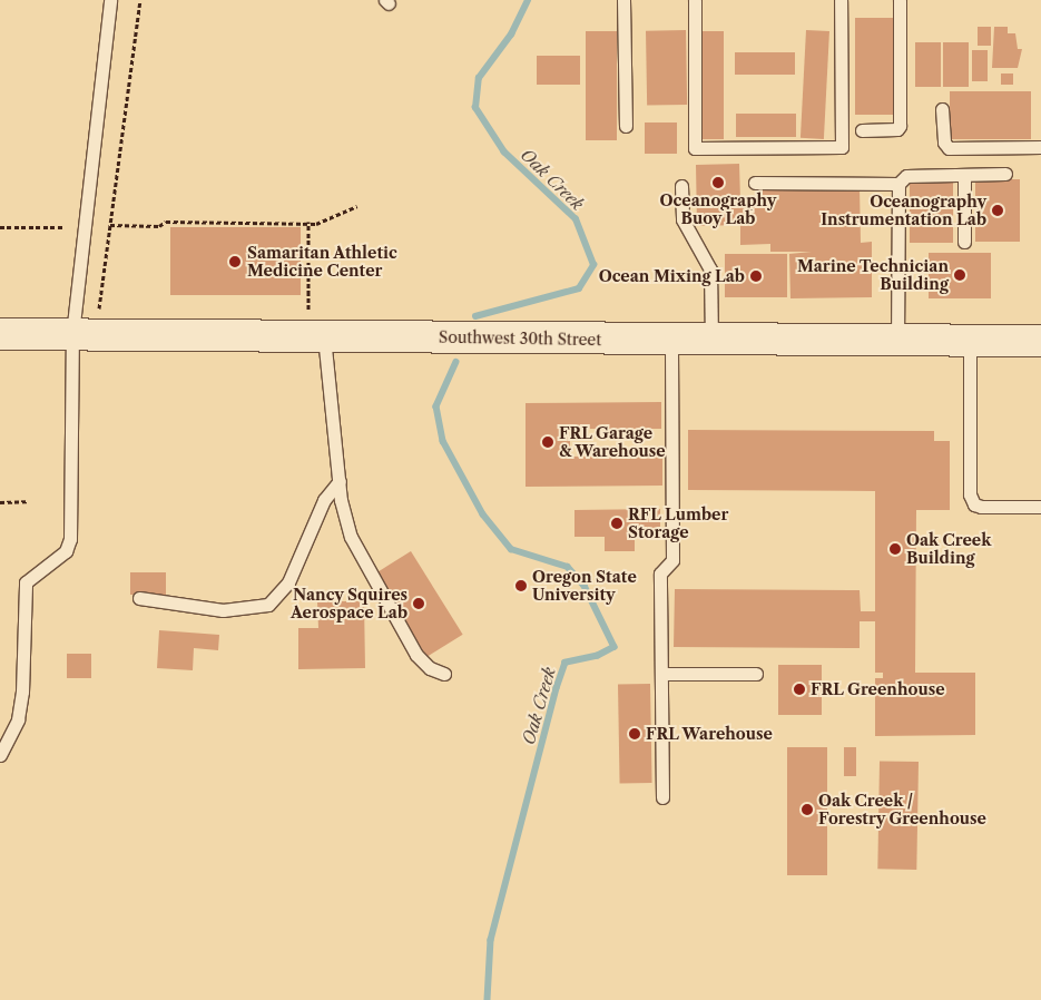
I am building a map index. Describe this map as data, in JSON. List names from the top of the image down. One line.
{"streets":{"street":["Southwest 30th Street"]},"water":["Oak Creek"],"places":["Oceanography Buoy Lab","Oceanography Instrumentation Lab","Samaritan Athletic Medicine Center","Marine Technician Building","Ocean Mixing Lab","FRL Garage & Warehouse","RFL Lumber Storage","Oak Creek Building","Oregon State University","Nancy Squires Aerospace Lab","FRL Greenhouse","FRL Warehouse","Oak Creek / Forestry Greenhouse"]}
